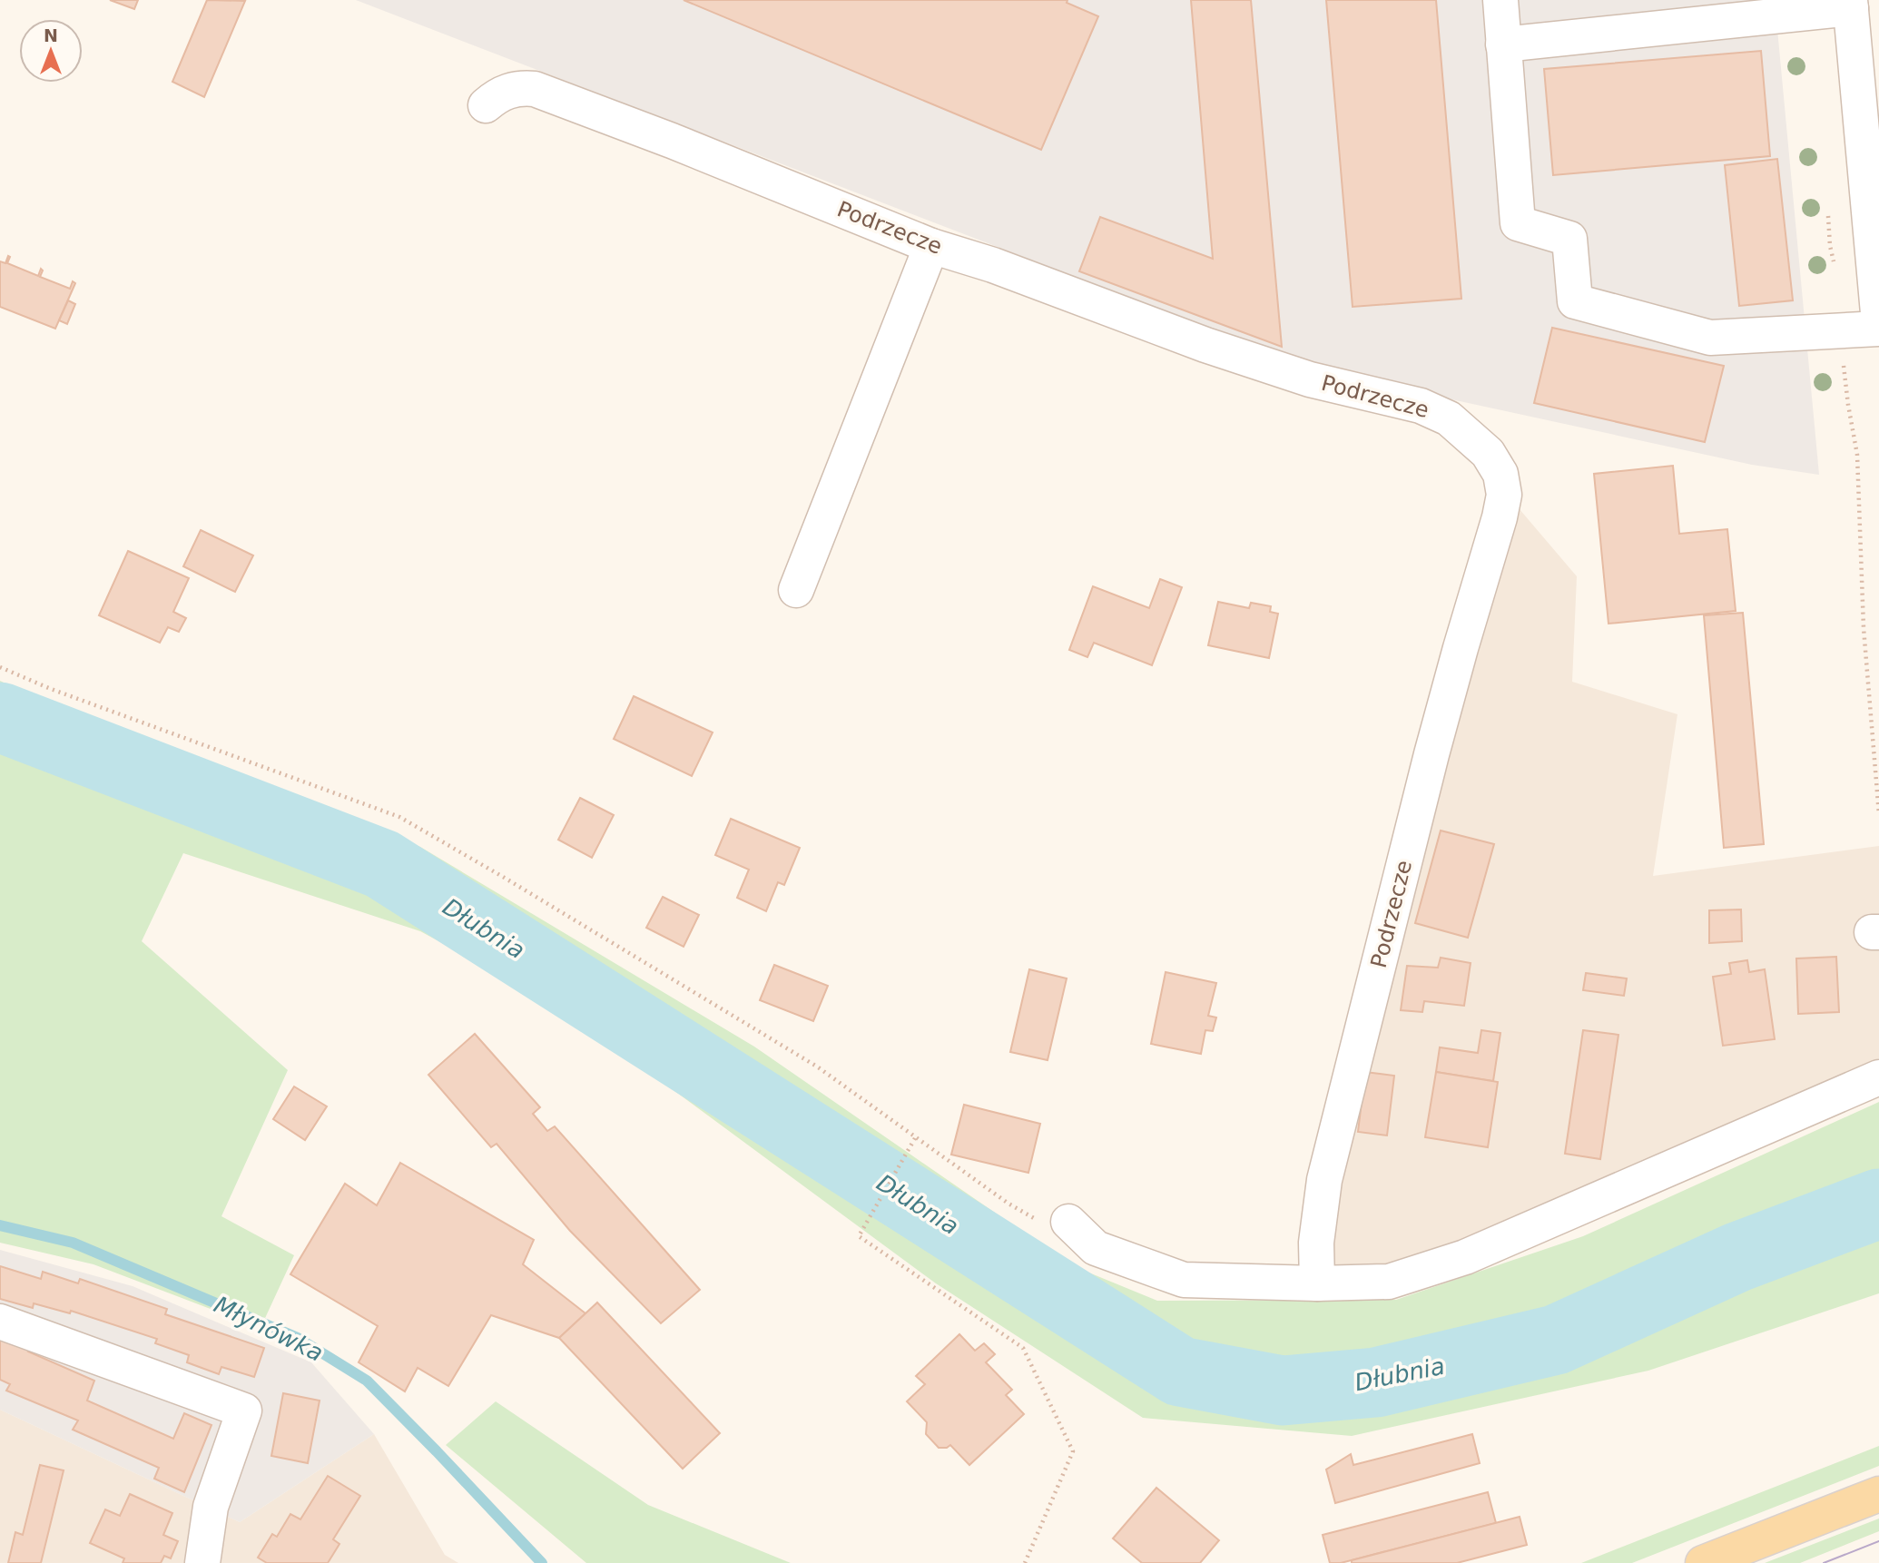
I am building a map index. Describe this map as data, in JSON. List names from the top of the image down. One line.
{"streets":{"street":["Podrzecze"]},"water":["Dłubnia","Młynówka"],"north":"top"}
